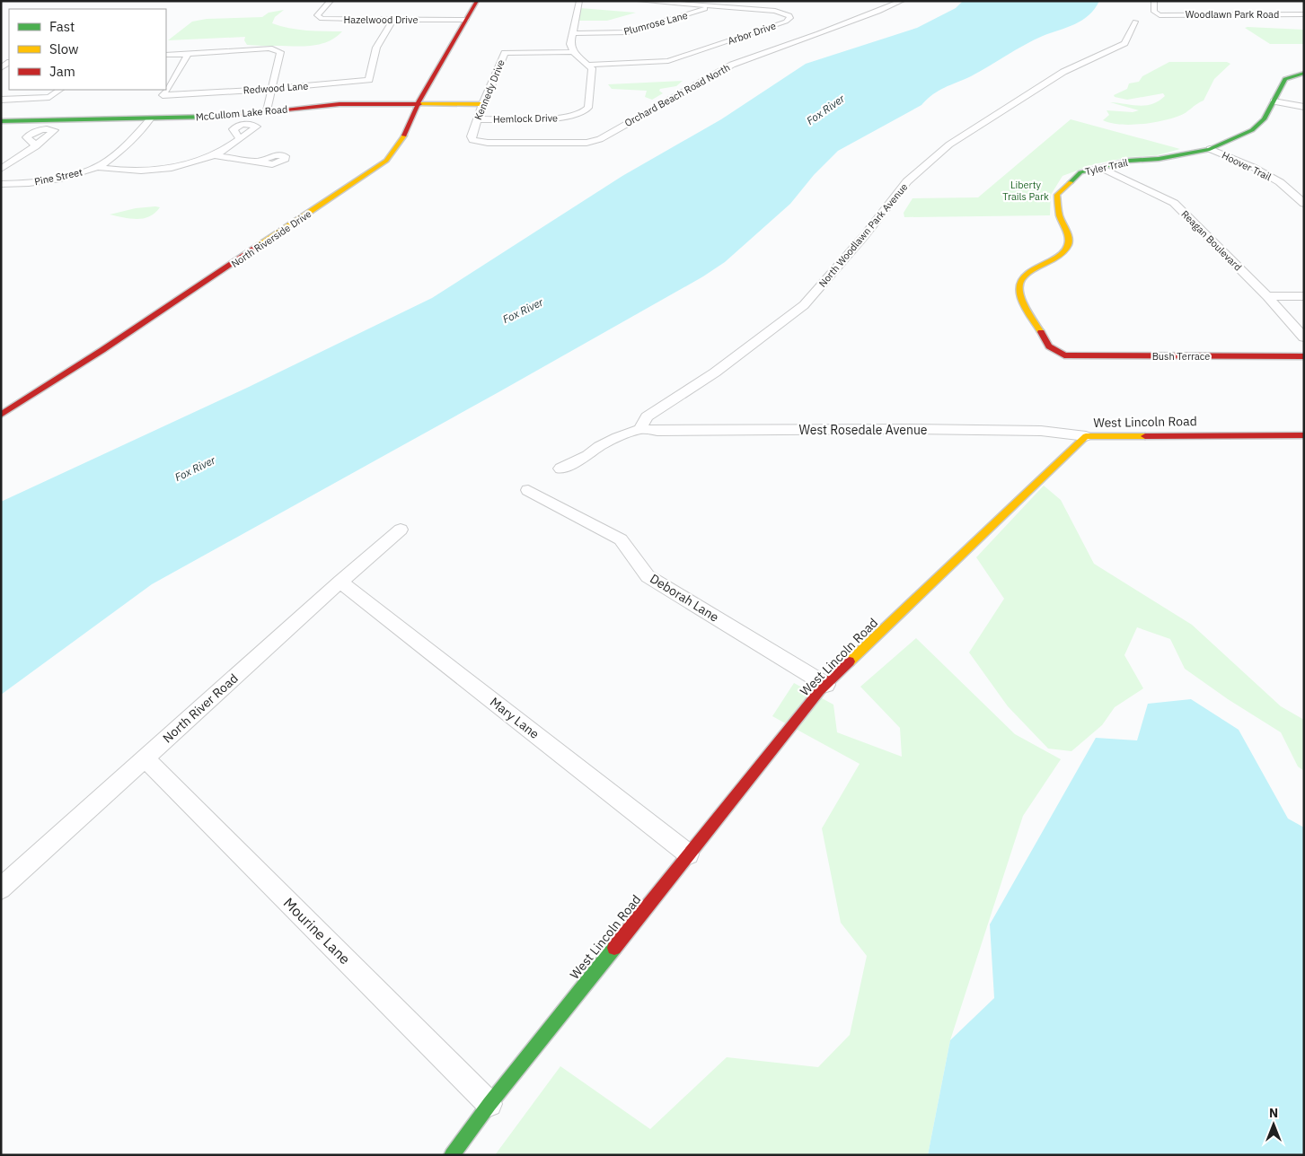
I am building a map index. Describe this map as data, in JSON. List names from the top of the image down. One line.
{"streets":{"street":["Woodlawn Park Road","Hazelwood Drive","Plumrose Lane","Arbor Drive","Redwood Lane","Kennedy Drive","Orchard Beach Road North","McCullom Lake Road","Hemlock Drive","Hoover Trail","Tyler Trail","Pine Street","North Woodlawn Park Avenue","North Riverside Drive","Reagan Boulevard","Bush Terrace","West Lincoln Road","West Rosedale Avenue","Deborah Lane","North River Road","Mary Lane","Mourine Lane"]},"crossings":[["Hazelwood Drive","Redwood Lane"],["Hazelwood Drive","North Riverside Drive"],["Plumrose Lane","Arbor Drive"],["Arbor Drive","Hemlock Drive"],["Kennedy Drive","Orchard Beach Road North"],["Kennedy Drive","McCullom Lake Road"],["Kennedy Drive","Hemlock Drive"],["McCullom Lake Road","Pine Street"],["McCullom Lake Road","North Riverside Drive"],["Hoover Trail","Tyler Trail"],["Tyler Trail","Reagan Boulevard"],["Tyler Trail","Bush Terrace"],["North Woodlawn Park Avenue","West Rosedale Avenue"],["West Lincoln Road","West Rosedale Avenue"],["West Lincoln Road","Deborah Lane"],["West Lincoln Road","Mary Lane"],["West Lincoln Road","Mourine Lane"],["North River Road","Mary Lane"],["North River Road","Mourine Lane"]],"water":["Fox River"],"parks":["Liberty Trails Park"],"legend":["Fast","Slow","Jam"],"north":"top"}
